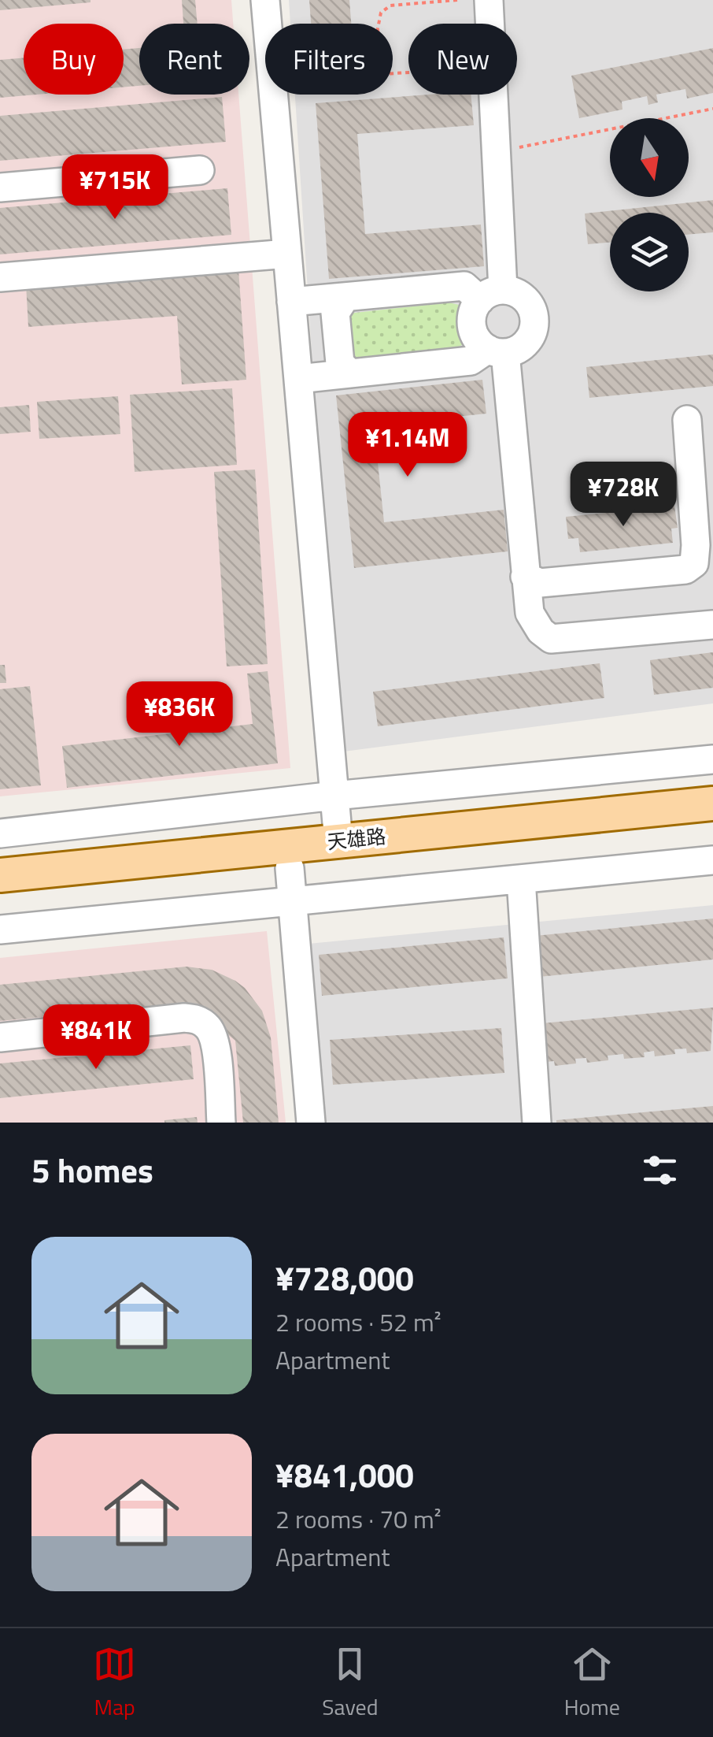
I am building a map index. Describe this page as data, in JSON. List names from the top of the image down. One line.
{"streets":{"main road":["天雄路"]},"north":"bottom","page":{"chip":["Buy","Rent","Filters","New"],"price":["¥715K","¥1.14M","¥728K","¥836K","¥841K"],"heading":"5 homes","list":[{"name":"¥728,000","note":"2 rooms · 52 m² · Apartment"},{"name":"¥841,000","note":"2 rooms · 70 m² · Apartment"}],"tabs":["Map","Saved","Home"]}}
